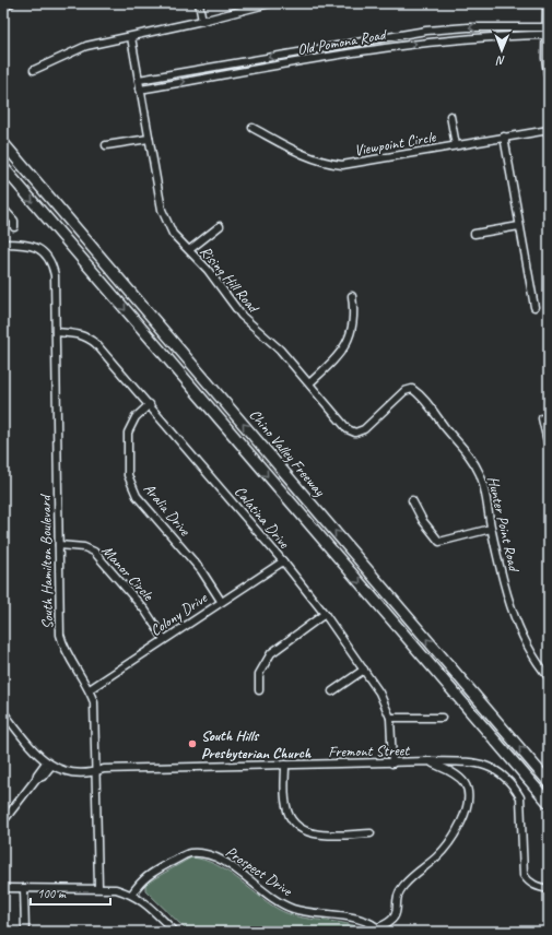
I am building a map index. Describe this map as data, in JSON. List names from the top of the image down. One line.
{"streets":{"highway":["Chino Valley Freeway"],"street":["Old Pomona Road","Viewpoint Circle","Rising Hill Road","Aralia Drive","Calatina Drive","Hunter Point Road","South Hamilton Boulevard","Manor Circle","Colony Drive","Fremont Street","Prospect Drive"]},"crossings":[["Old Pomona Road","Rising Hill Road"],["Rising Hill Road","Hunter Point Road"],["Aralia Drive","Calatina Drive"],["Aralia Drive","Colony Drive"],["Calatina Drive","South Hamilton Boulevard"],["Calatina Drive","Colony Drive"],["Calatina Drive","Fremont Street"],["South Hamilton Boulevard","Manor Circle"],["South Hamilton Boulevard","Colony Drive"],["South Hamilton Boulevard","Fremont Street"],["Manor Circle","Colony Drive"]],"places":["South Hills Presbyterian Church"],"scale_bar":"100 m","north":"bottom"}
